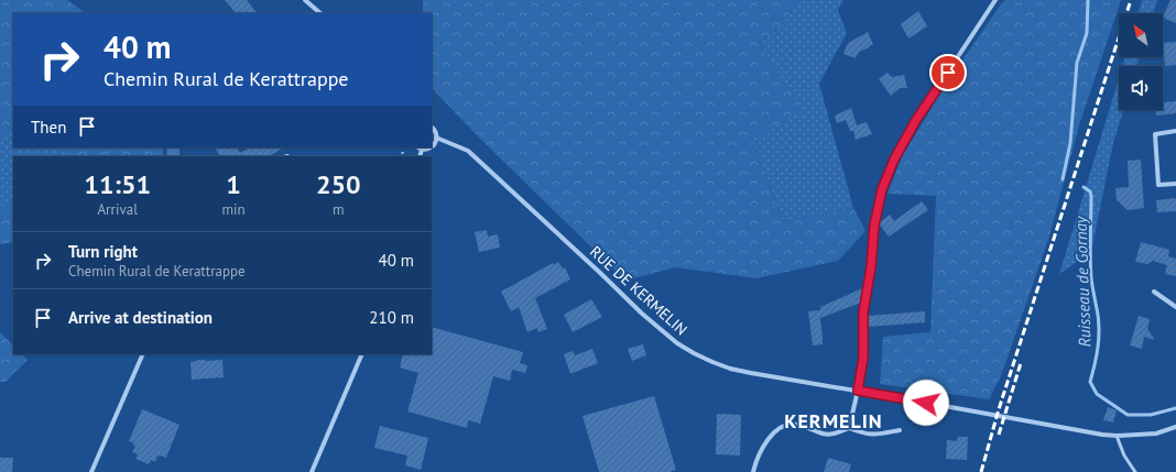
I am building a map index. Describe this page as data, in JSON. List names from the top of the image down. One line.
{"streets":{"street":["RUE DE KERMELIN"]},"districts":["KERMELIN"],"water":["Ruisseau de Gornay"],"north":"top left","page":{"turn":["40 m","Chemin Rural de Kerattrappe"],"then":"Then","eta":["11:51","Arrival","1","min","250","m"],"list":[{"name":"Turn right","note":"Chemin Rural de Kerattrappe","value":"40 m"},{"name":"Arrive at destination","value":"210 m"}]}}
